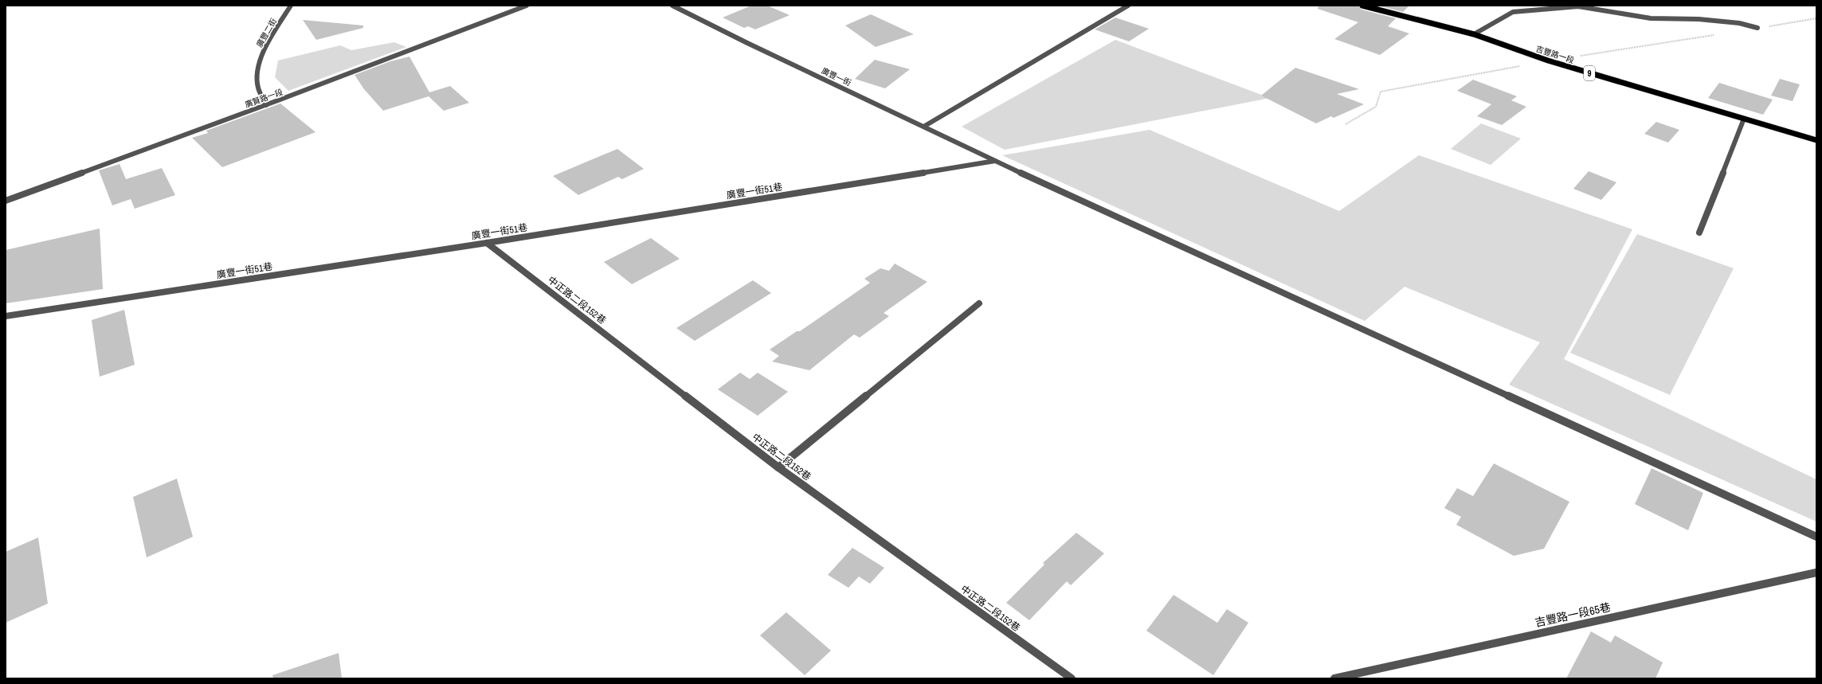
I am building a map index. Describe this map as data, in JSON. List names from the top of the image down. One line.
{"streets":{"main road":["吉豐路一段","9"],"street":["廣豐二街","廣豐一街","廣賢路一段","廣豐一街51巷","中正路二段152巷","吉豐路一段65巷"]},"crossings":[["廣豐二街","廣賢路一段"],["廣豐一街","廣豐一街51巷"],["廣豐一街51巷","中正路二段152巷"]]}
